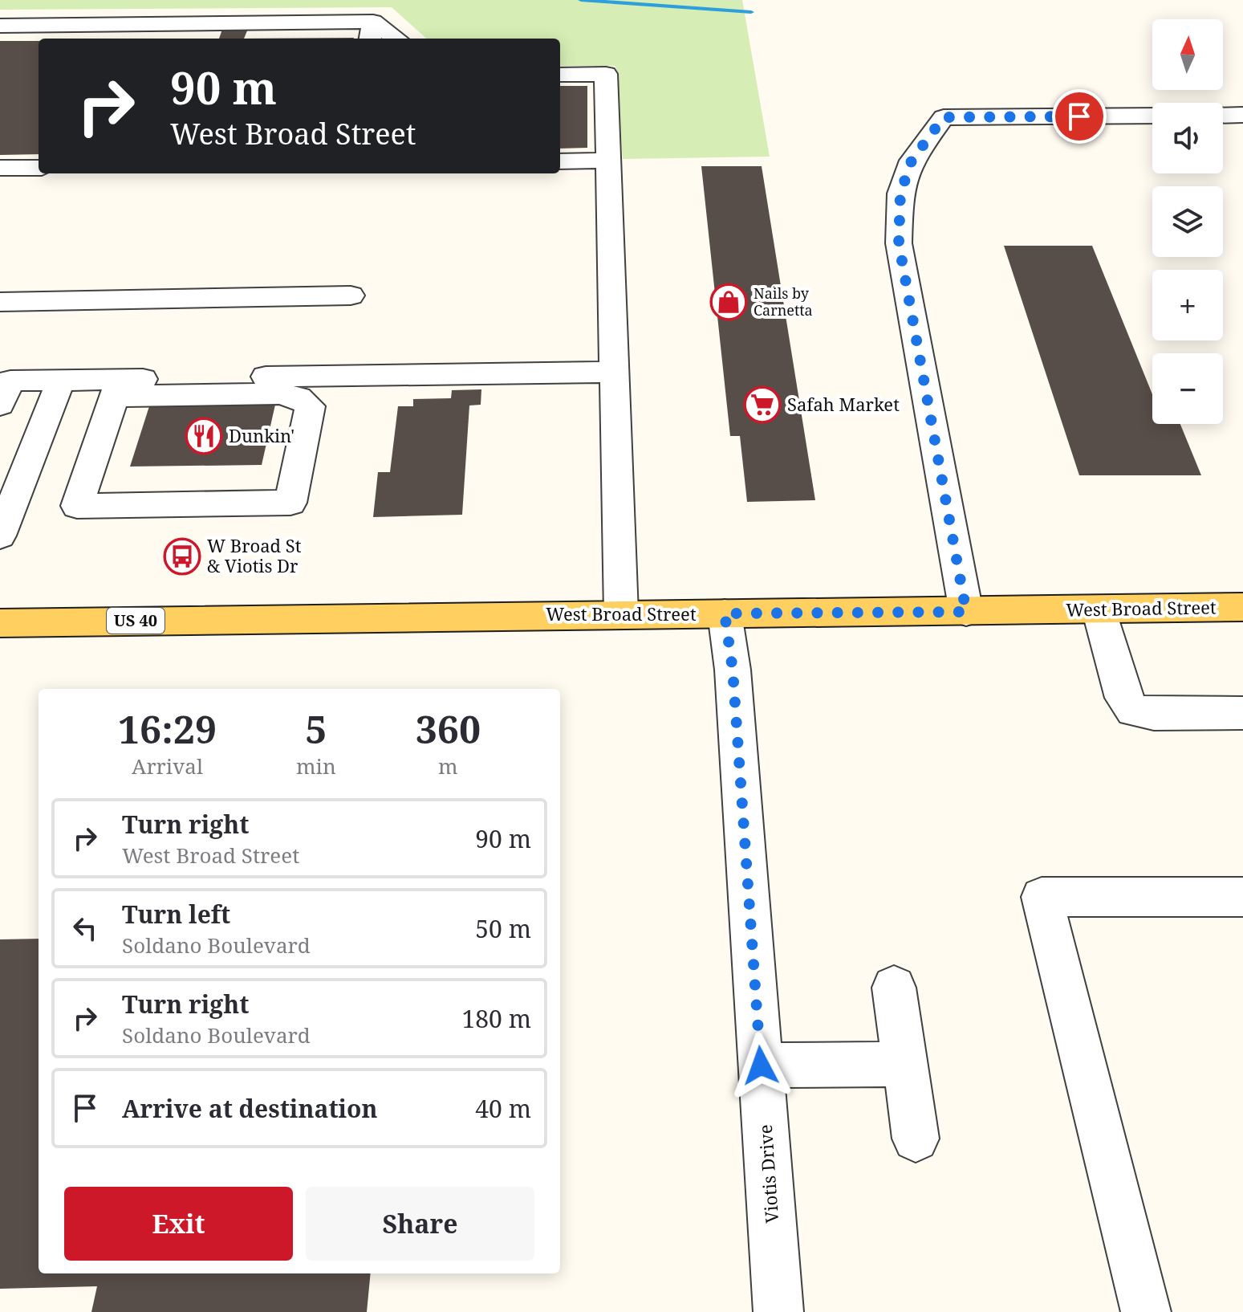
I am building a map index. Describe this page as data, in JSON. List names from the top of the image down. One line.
{"streets":{"main road":["West Broad Street","US 40"],"street":["Viotis Drive"]},"crossings":[["West Broad Street","Viotis Drive"]],"places":{"shop":["Nails by Carnetta"],"supermarket":["Safah Market"],"restaurant":["Dunkin'"],"bus stop":["W Broad St & Viotis Dr"]},"north":"top","page":{"map_buttons":["+","−"],"turn":["90 m","West Broad Street"],"eta":["16:29","Arrival","5","min","360","m"],"list":[{"name":"Turn right","note":"West Broad Street","value":"90 m"},{"name":"Turn left","note":"Soldano Boulevard","value":"50 m"},{"name":"Turn right","note":"Soldano Boulevard","value":"180 m"},{"name":"Arrive at destination","value":"40 m"}],"buttons":["Exit","Share"]}}
